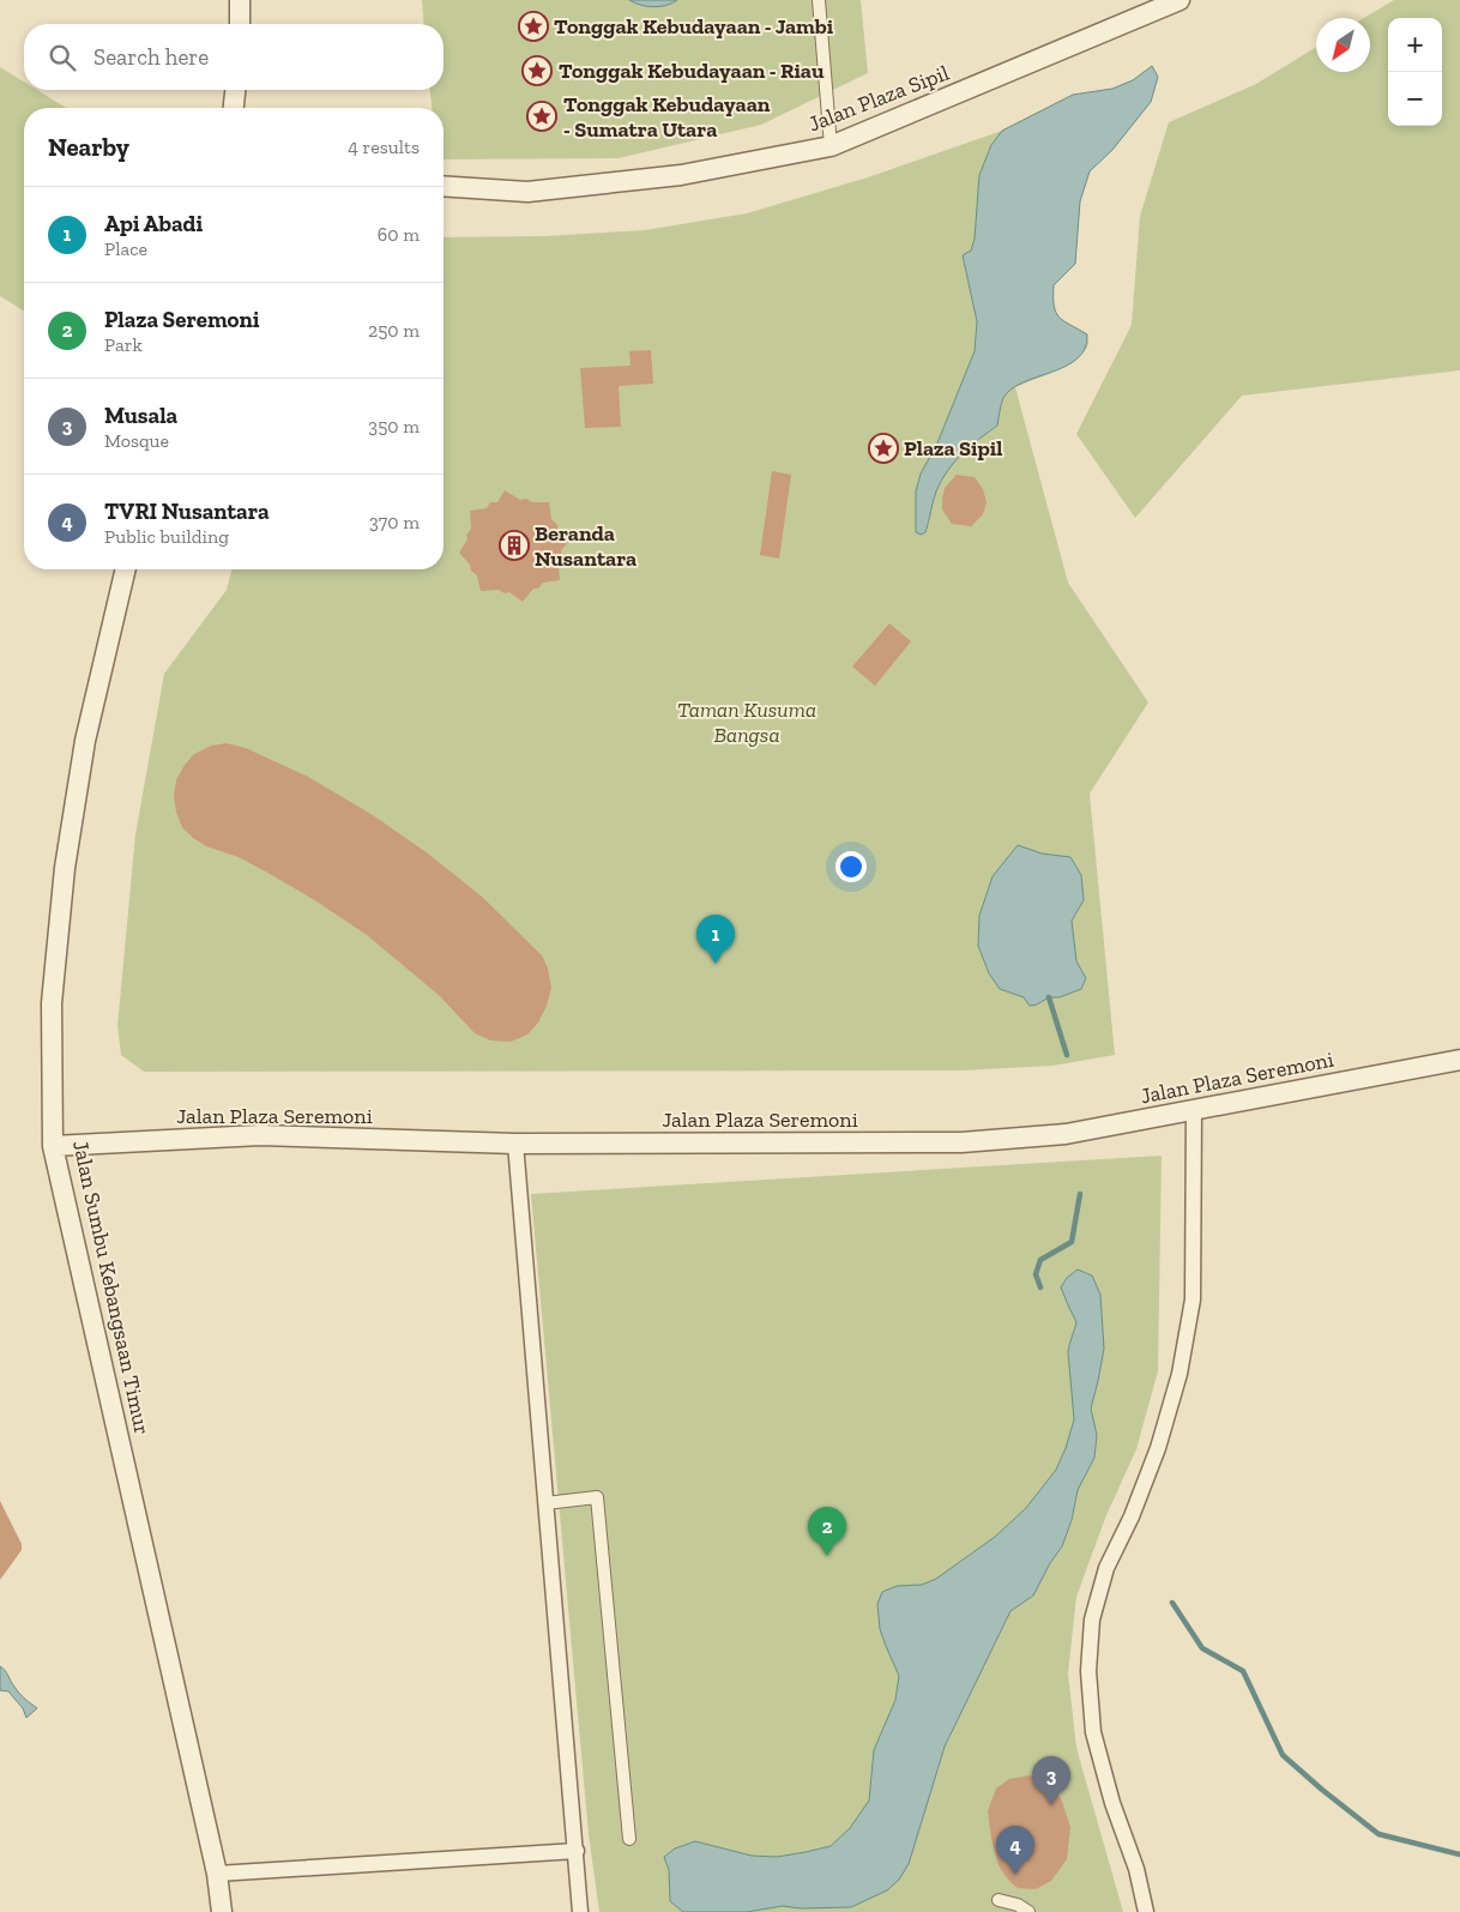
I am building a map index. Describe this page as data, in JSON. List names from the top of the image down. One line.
{"streets":{"street":["Jalan Plaza Sipil","Jalan Plaza Seremoni","Jalan Sumbu Kebangsaan Timur"]},"crossings":[["Jalan Plaza Seremoni","Jalan Sumbu Kebangsaan Timur"]],"parks":["Taman Kusuma Bangsa"],"places":{"place":["Tonggak Kebudayaan - Jambi","Tonggak Kebudayaan - Riau","Tonggak Kebudayaan - Sumatra Utara","Plaza Sipil"],"building":["Beranda Nusantara"]},"north":"bottom left","page":{"map_buttons":["+","−"],"search":"Search here","heading":["Nearby","4 results"],"list":[{"mark":"1","name":"Api Abadi","note":"Place","value":"60 m"},{"mark":"2","name":"Plaza Seremoni","note":"Park","value":"250 m"},{"mark":"3","name":"Musala","note":"Mosque","value":"350 m"},{"mark":"4","name":"TVRI Nusantara","note":"Public building","value":"370 m"}],"pins":["1","2","3","4"]}}
